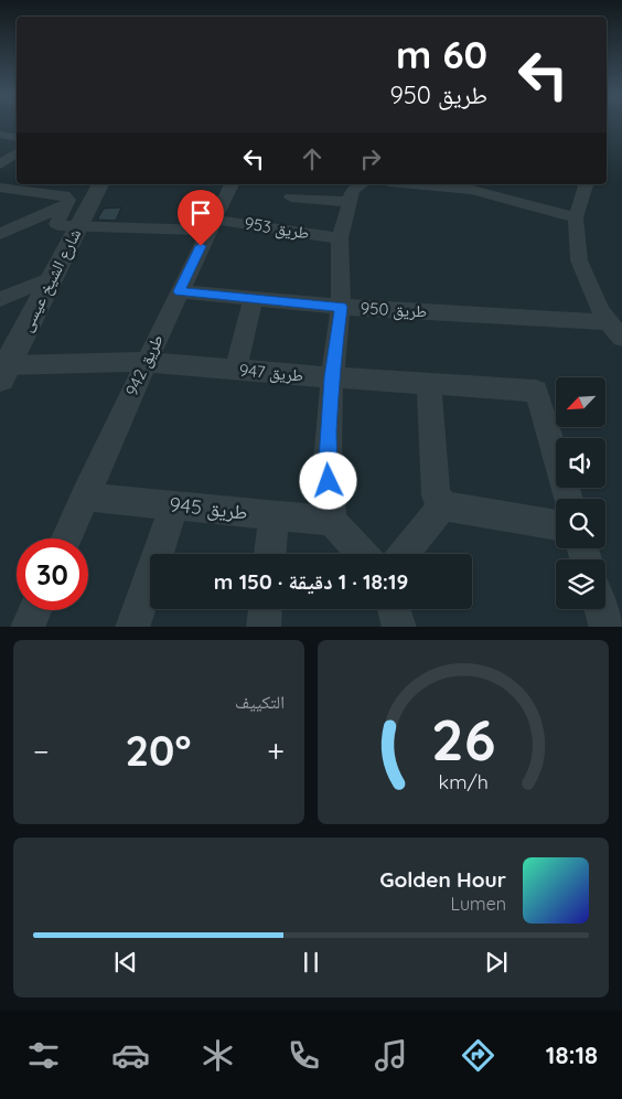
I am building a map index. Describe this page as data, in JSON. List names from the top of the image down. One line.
{"streets":{"street":["طريق 953","شارع الشيخ عيسى","طريق 950","طريق 942","طريق 947","طريق 945"]},"crossings":[["طريق 953","شارع الشيخ عيسى"],["طريق 953","طريق 942"],["شارع الشيخ عيسى","طريق 947"],["طريق 950","طريق 942"],["طريق 942","طريق 947"],["طريق 942","طريق 945"]],"north":"bottom left","page":{"turn":["60 m","طريق 950"],"limit":"30","trip":"18:19 · 1 دقيقة · 150 m","tile":"التكييف","heat":["−","20°","+"],"song":["Golden Hour","Lumen"],"tabs":"18:18","gauge":["26","km/h"]}}
